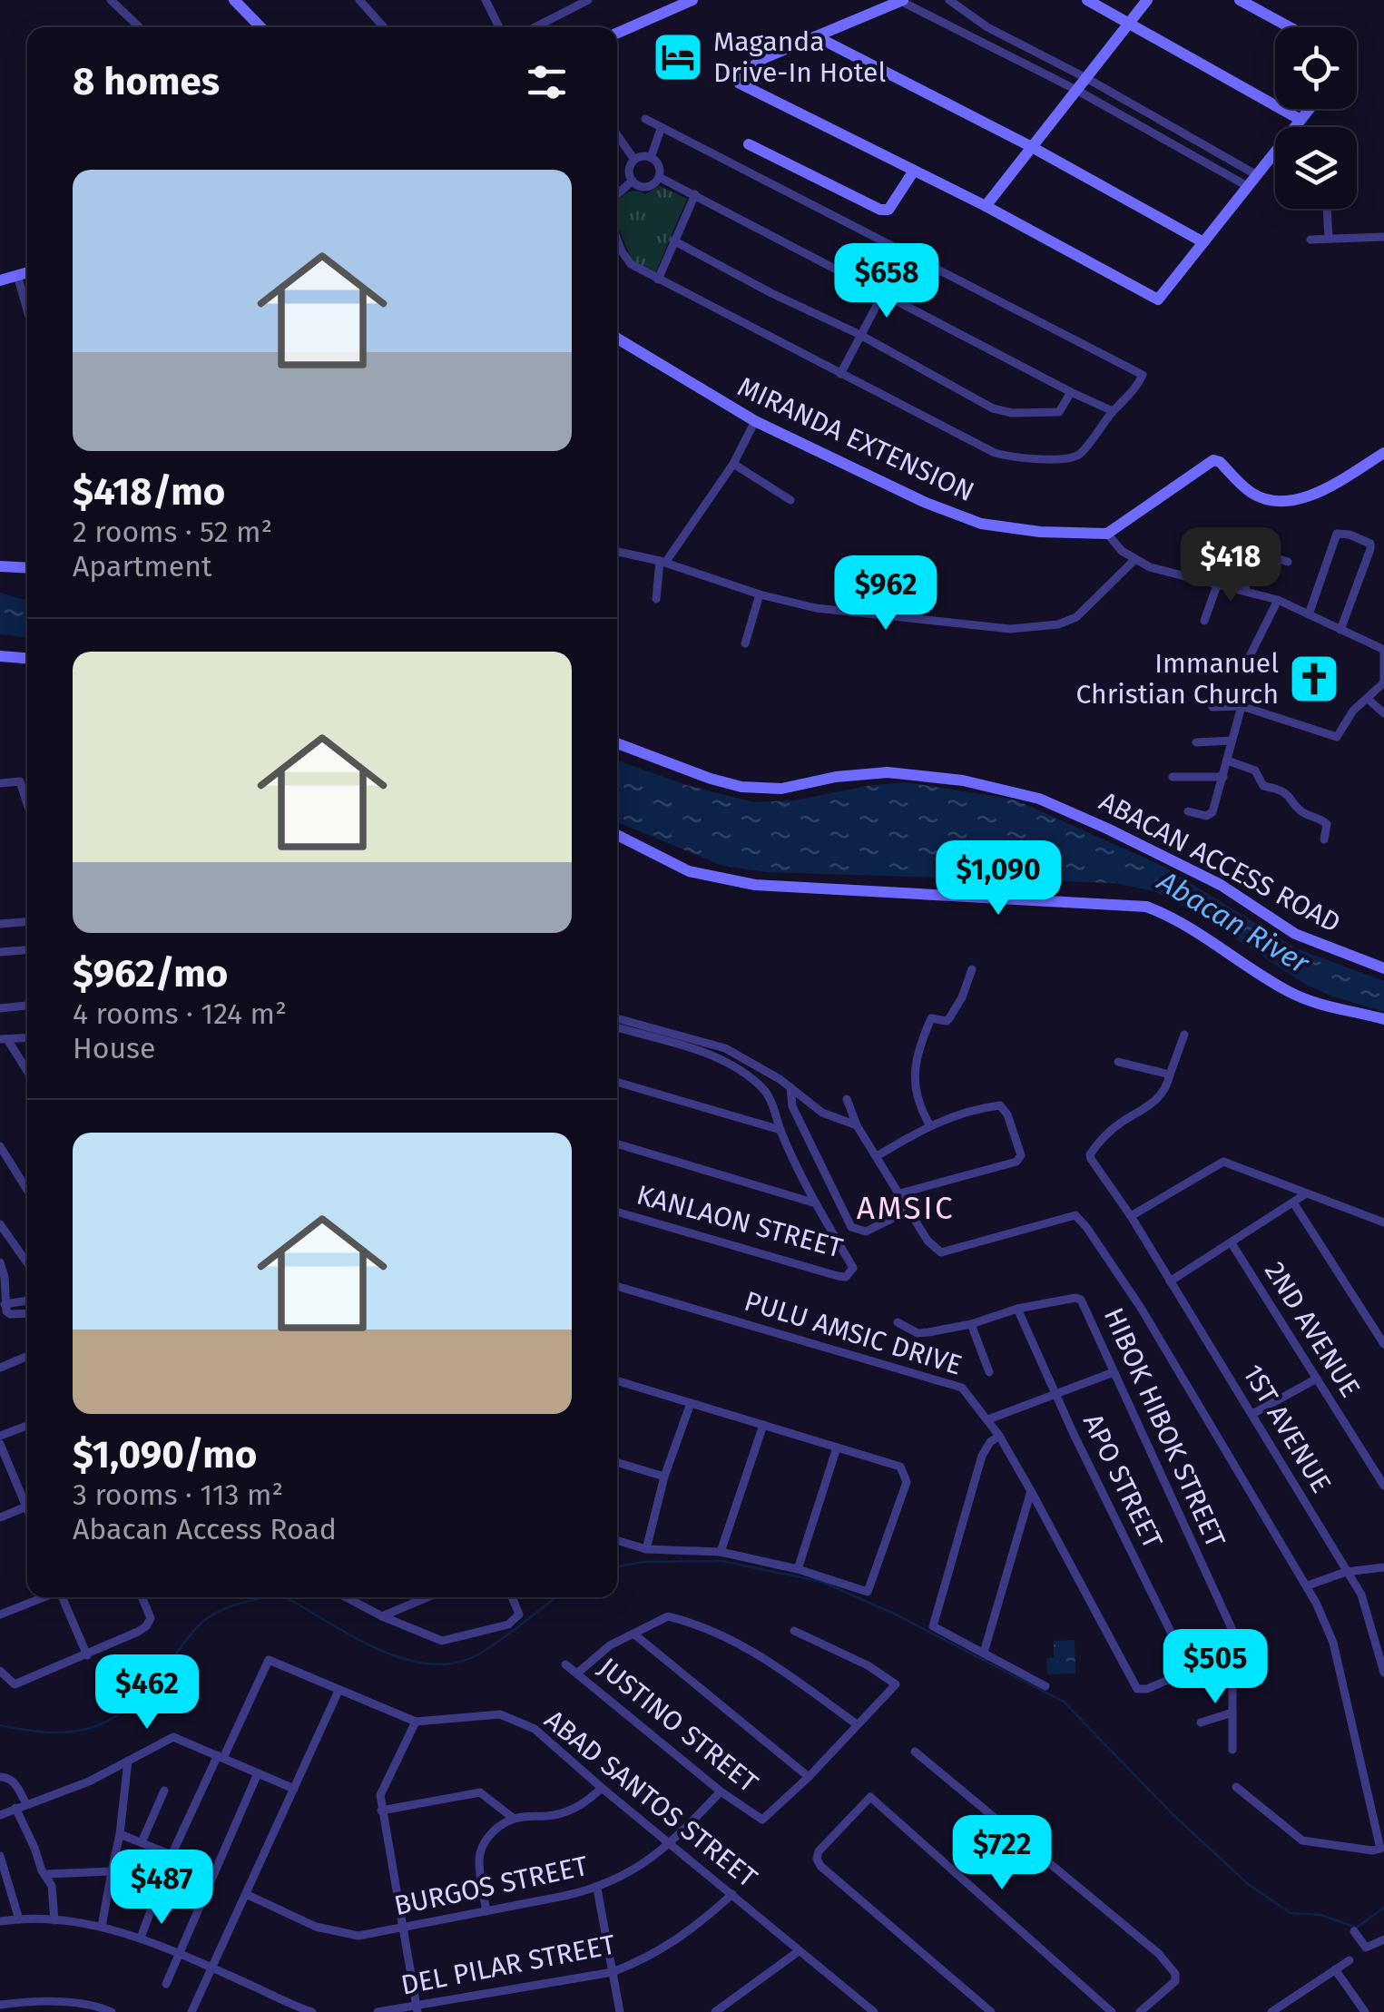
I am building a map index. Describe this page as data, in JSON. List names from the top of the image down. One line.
{"streets":{"street":["MIRANDA EXTENSION","ABACAN ACCESS ROAD","KANLAON STREET","2ND AVENUE","PULU AMSIC DRIVE","HIBOK HIBOK STREET","1ST AVENUE","APO STREET","JUSTINO STREET","ABAD SANTOS STREET","BURGOS STREET","DEL PILAR STREET"]},"crossings":[["PULU AMSIC DRIVE","APO STREET"],["HIBOK HIBOK STREET","APO STREET"],["JUSTINO STREET","BURGOS STREET"],["ABAD SANTOS STREET","BURGOS STREET"],["ABAD SANTOS STREET","DEL PILAR STREET"]],"districts":["AMSIC"],"water":["Abacan River"],"places":{"hotel":["Maganda Drive-In Hotel"],"church":["Immanuel Christian Church"]},"page":{"heading":"8 homes","list":[{"name":"$418/mo","note":"2 rooms · 52 m² · Apartment"},{"name":"$962/mo","note":"4 rooms · 124 m² · House"},{"name":"$1,090/mo","note":"3 rooms · 113 m² · Abacan Access Road"}],"price":["$658","$418","$962","$1,090","$505","$462","$722","$487"]}}
